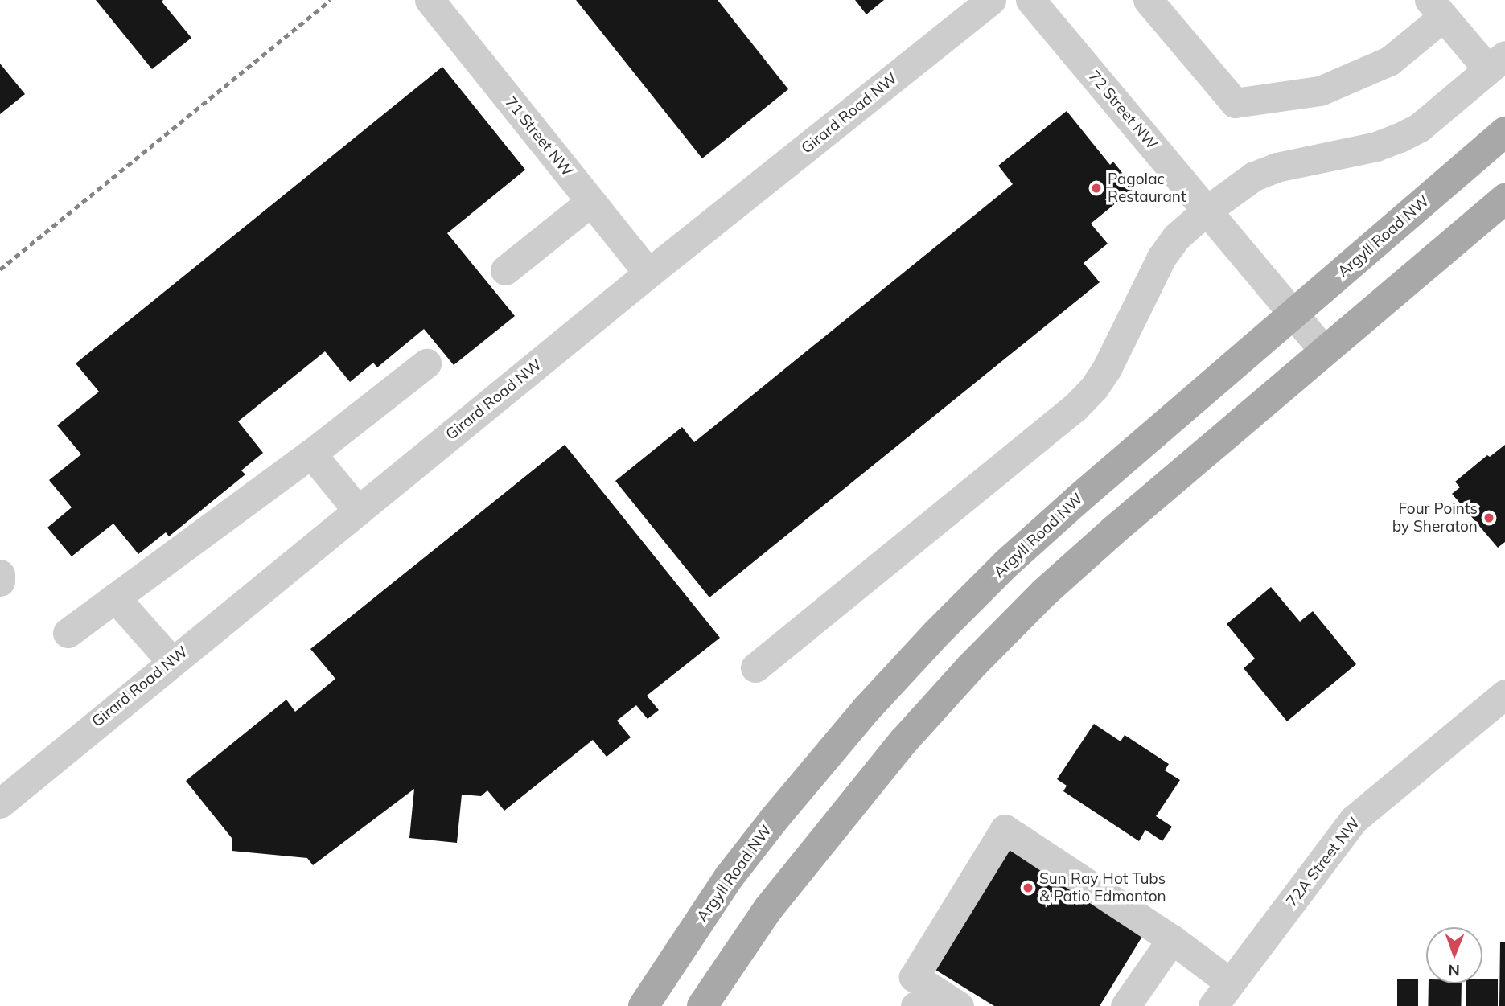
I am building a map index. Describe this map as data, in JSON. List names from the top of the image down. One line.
{"streets":{"main road":["Argyll Road NW"],"street":["72 Street NW","Girard Road NW","71 Street NW","72A Street NW"]},"crossings":[["72 Street NW","Argyll Road NW"],["Girard Road NW","71 Street NW"]],"places":["Pagolac Restaurant","Four Points by Sheraton","Sun Ray Hot Tubs & Patio Edmonton"],"north":"bottom"}
